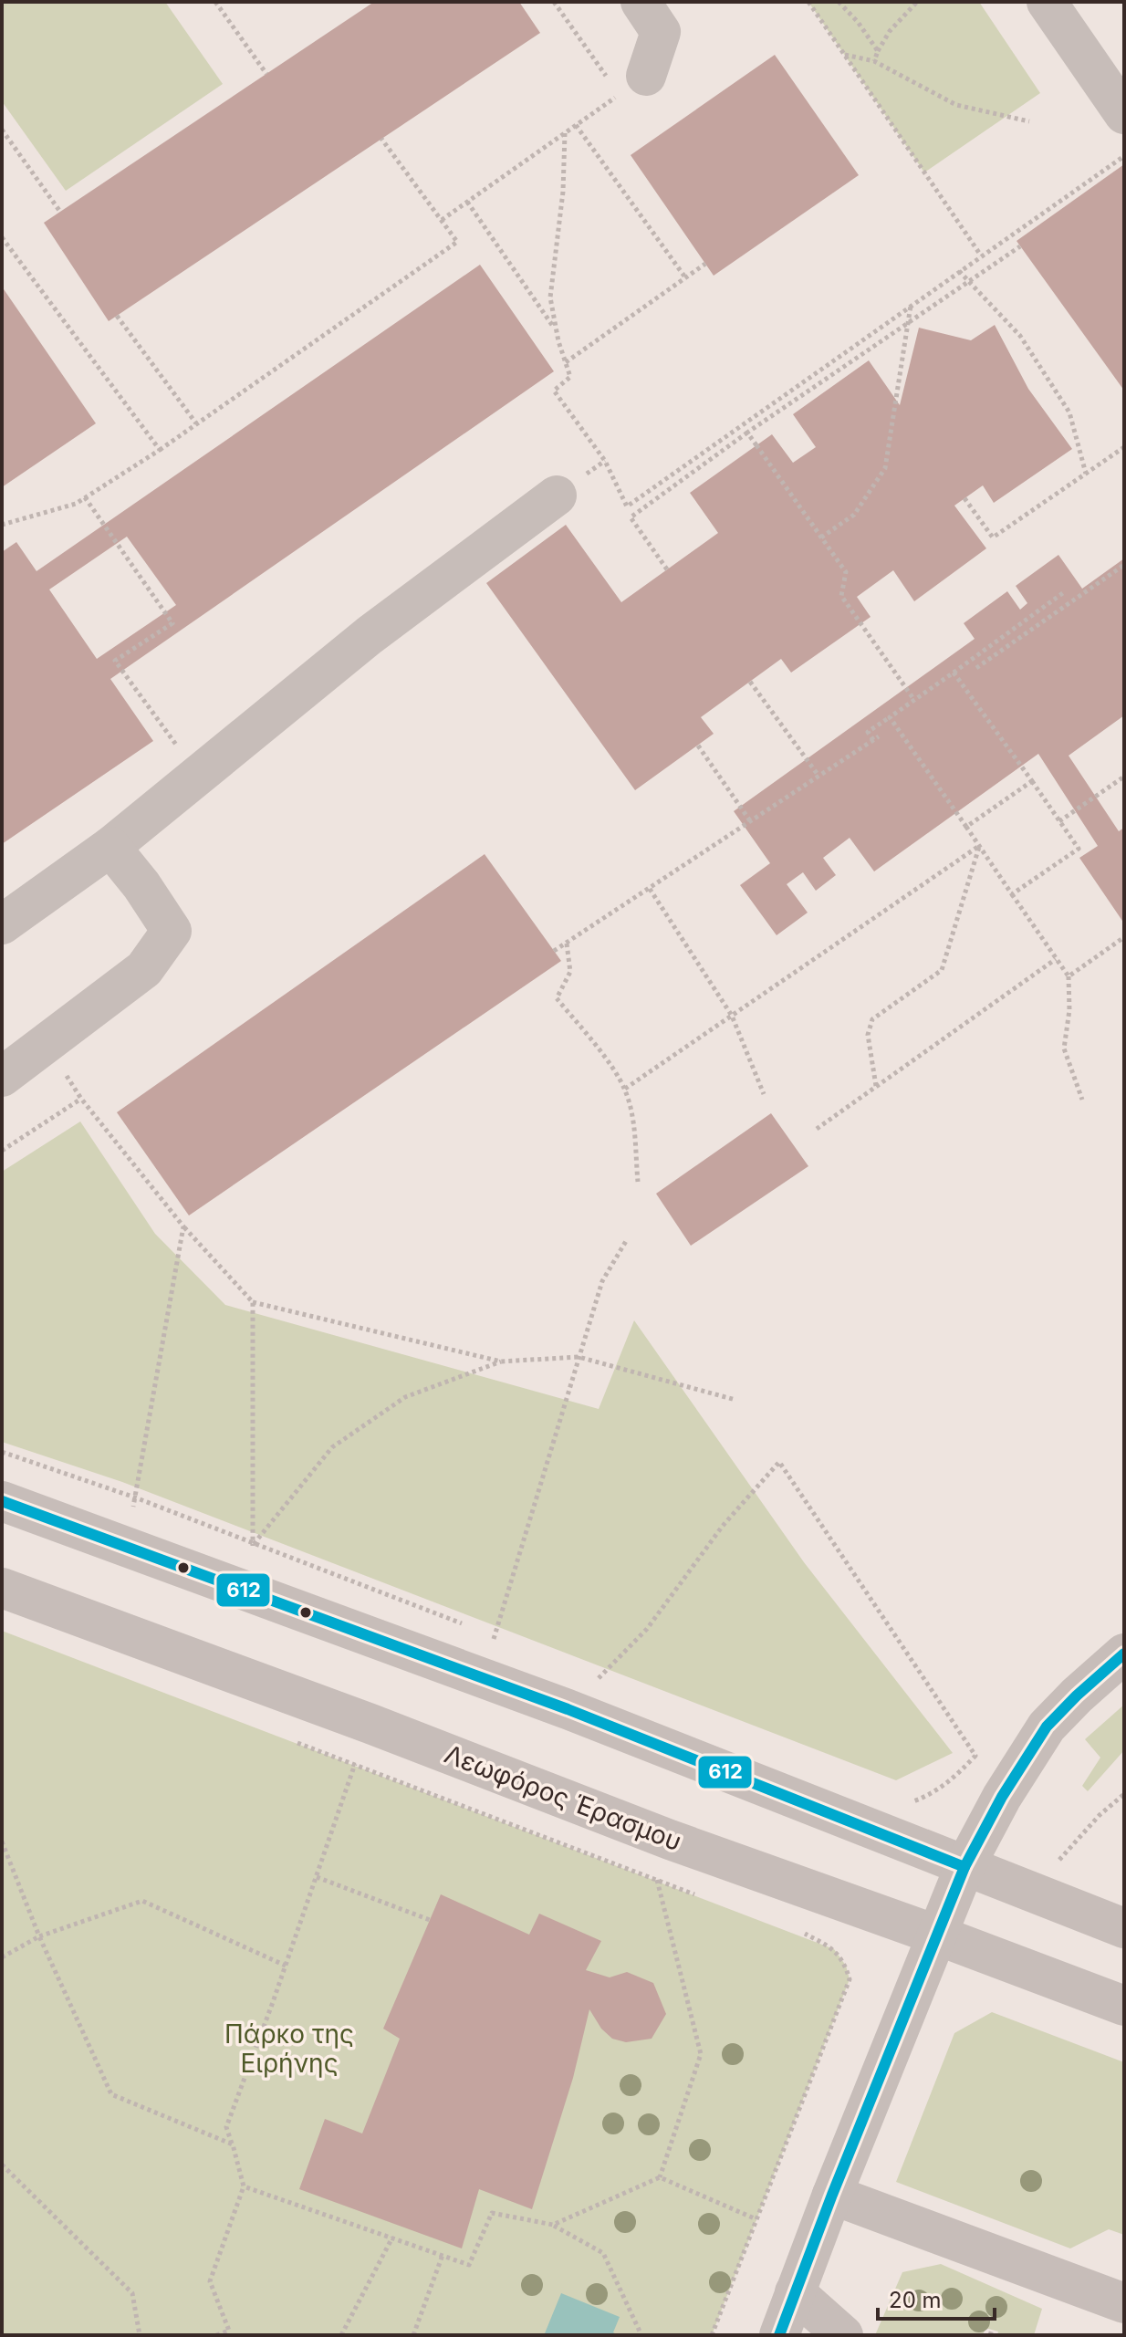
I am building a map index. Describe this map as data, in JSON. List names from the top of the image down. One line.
{"streets":{"street":["Λεωφόρος Έρασμου"]},"parks":["Πάρκο της Ειρήνης"],"lines":["transit line 612"],"scale_bar":"20 m"}
